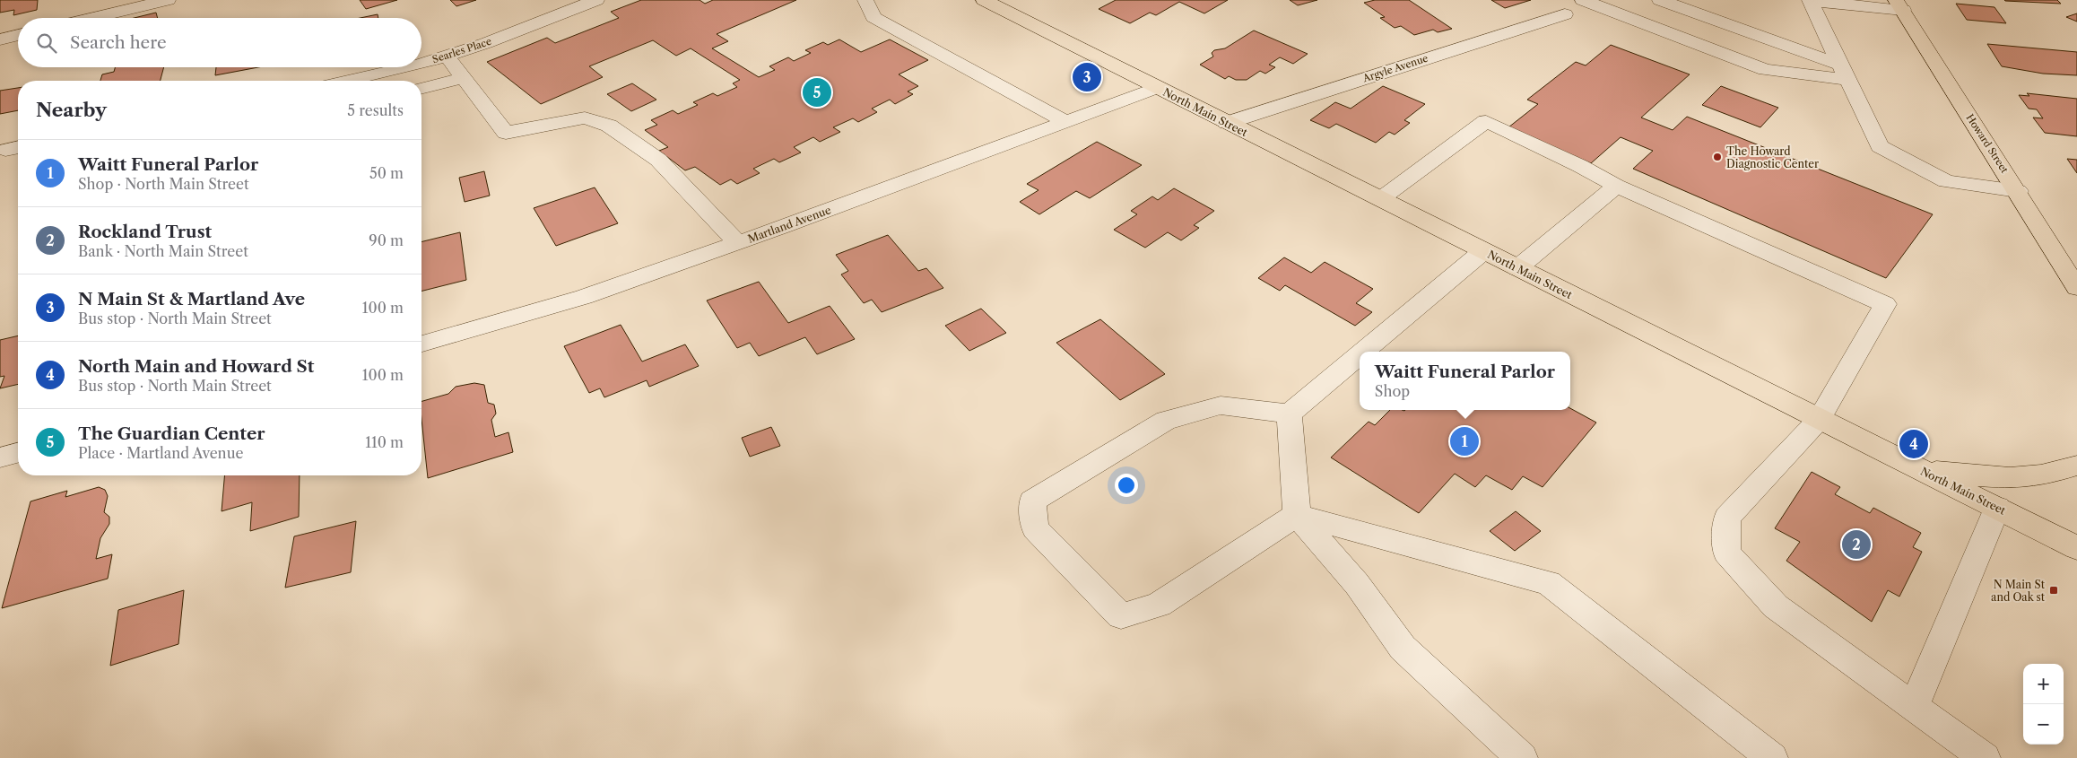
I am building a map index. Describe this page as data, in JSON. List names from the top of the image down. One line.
{"streets":{"main road":["North Main Street","Howard Street"],"street":["Searles Place","Argyle Avenue","Martland Avenue"]},"crossings":[["Argyle Avenue","North Main Street"],["North Main Street","Martland Avenue"]],"places":{"other":["The Howard Diagnostic Center"],"transit":["N Main St and Oak st"]},"page":{"search":"Search here","pins":["3","5","1","4","2"],"heading":["Nearby","5 results"],"list":[{"mark":"1","name":"Waitt Funeral Parlor","note":"Shop · North Main Street","value":"50 m"},{"mark":"2","name":"Rockland Trust","note":"Bank · North Main Street","value":"90 m"},{"mark":"3","name":"N Main St & Martland Ave","note":"Bus stop · North Main Street","value":"100 m"},{"mark":"4","name":"North Main and Howard St","note":"Bus stop · North Main Street","value":"100 m"},{"mark":"5","name":"The Guardian Center","note":"Place · Martland Avenue","value":"110 m"}],"popup":["Waitt Funeral Parlor","Shop"],"map_buttons":["+","−"]}}
